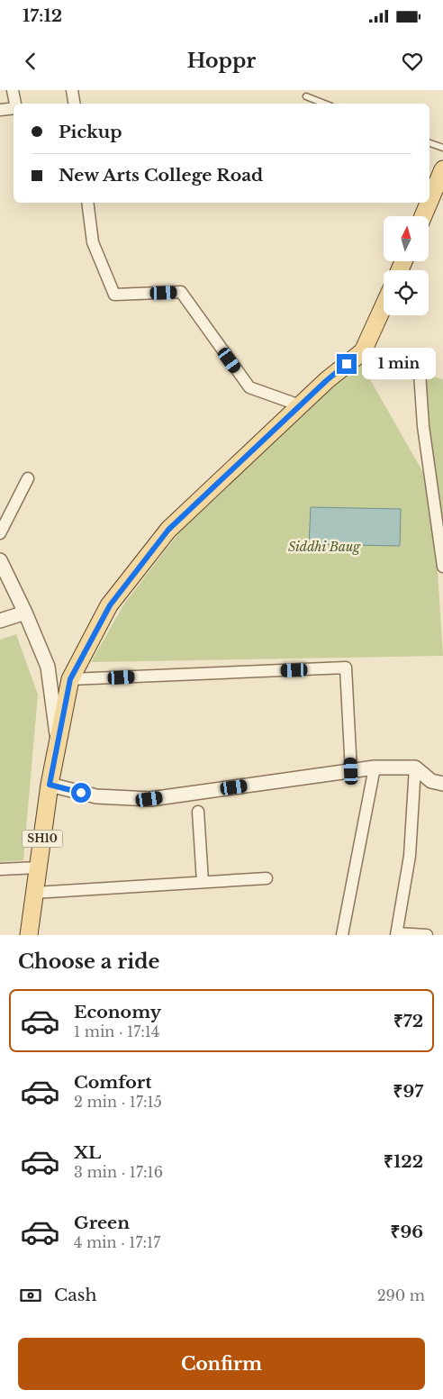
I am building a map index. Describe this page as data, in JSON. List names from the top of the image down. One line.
{"streets":{"main road":["SH10"]},"parks":["Siddhi Baug"],"north":"top","page":{"status":"17:12","header":"Hoppr","banner":["Pickup","New Arts College Road"],"bubble":"1 min","heading":"Choose a ride","list":[{"name":"Economy","note":"1 min · 17:14","value":"₹72"},{"name":"Comfort","note":"2 min · 17:15","value":"₹97"},{"name":"XL","note":"3 min · 17:16","value":"₹122"},{"name":"Green","note":"4 min · 17:17","value":"₹96"}],"pay":["Cash","290 m"],"buttons":"Confirm"}}
